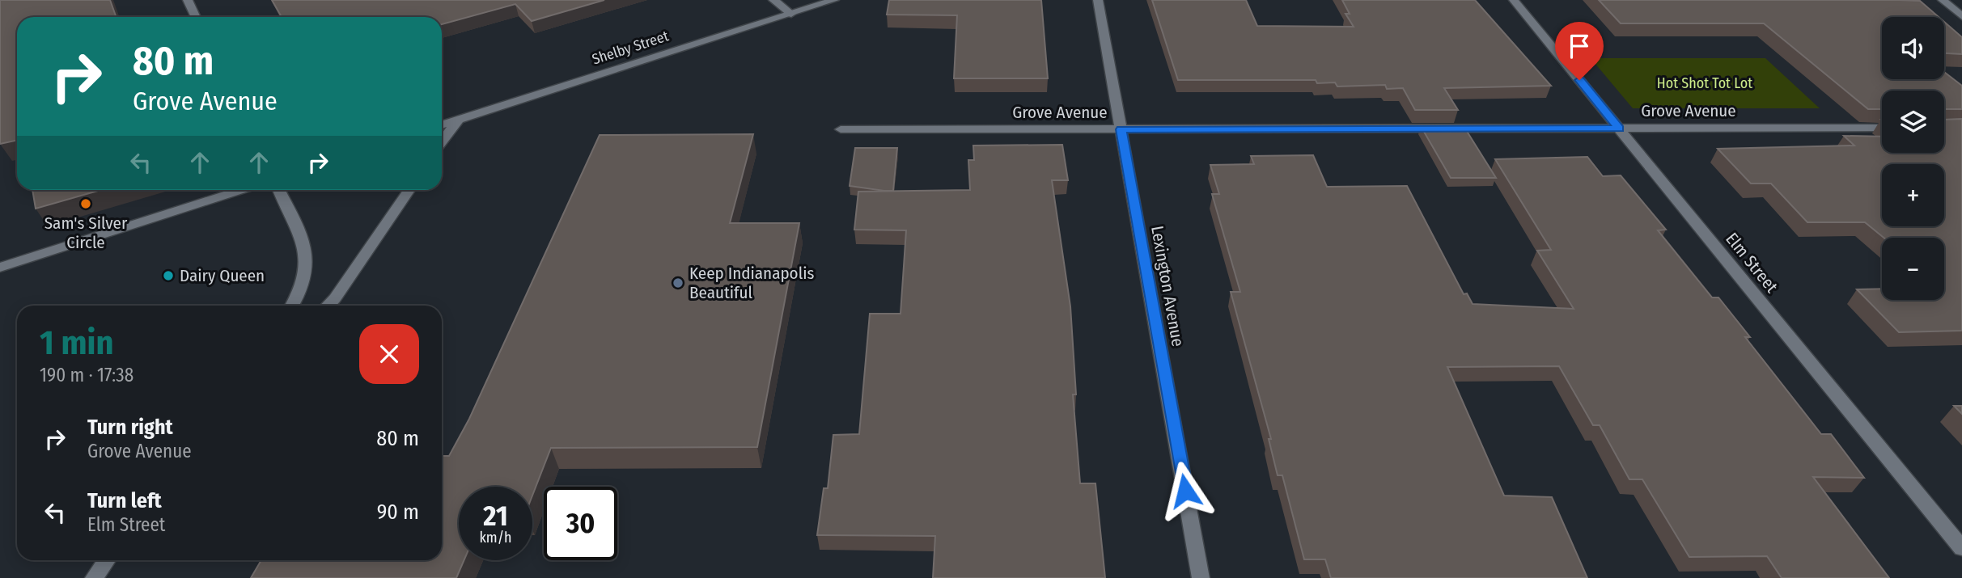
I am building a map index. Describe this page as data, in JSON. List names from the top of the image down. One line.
{"streets":{"street":["Shelby Street","Grove Avenue","Elm Street","Lexington Avenue"]},"crossings":[["Grove Avenue","Elm Street"],["Grove Avenue","Lexington Avenue"]],"parks":["Hot Shot Tot Lot"],"places":["Sam's Silver Circle","Dairy Queen","Keep Indianapolis Beautiful"],"page":{"map_buttons":["+","−"],"turn":["80 m","Grove Avenue"],"heading":["1 min","190 m · 17:38"],"list":[{"name":"Turn right","note":"Grove Avenue","value":"80 m"},{"name":"Turn left","note":"Elm Street","value":"90 m"}],"speed":"21 km/h","limit":"30"}}
